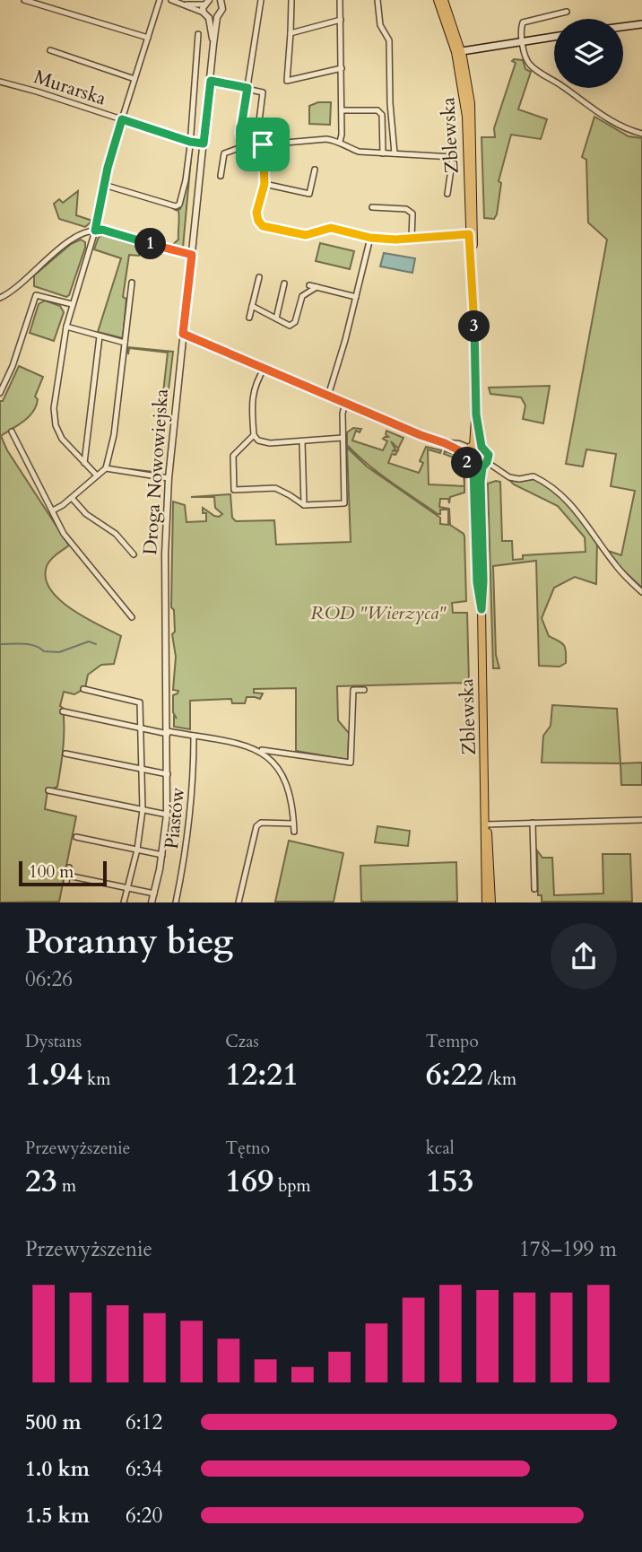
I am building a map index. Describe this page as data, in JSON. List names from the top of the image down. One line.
{"streets":{"main road":["Zblewska"],"street":["Murarska","Droga Nowowiejska","Piastów"]},"crossings":[["Murarska","Droga Nowowiejska"]],"parks":["ROD \"Wierzyca\""],"scale_bar":"100 m","page":{"pins":["1","3","2"],"scale":"100 m","heading":["Poranny bieg","06:26"],"stats":[["Dystans","1.94 km"],["Czas","12:21"],["Tempo","6:22 /km"],["Przewyższenie","23 m"],["Tętno","169 bpm"],["kcal","153"]],"chart":["Przewyższenie","178–199 m"],"list":[{"name":"500 m","note":"6:12"},{"name":"1.0 km","note":"6:34"},{"name":"1.5 km","note":"6:20"}]}}
